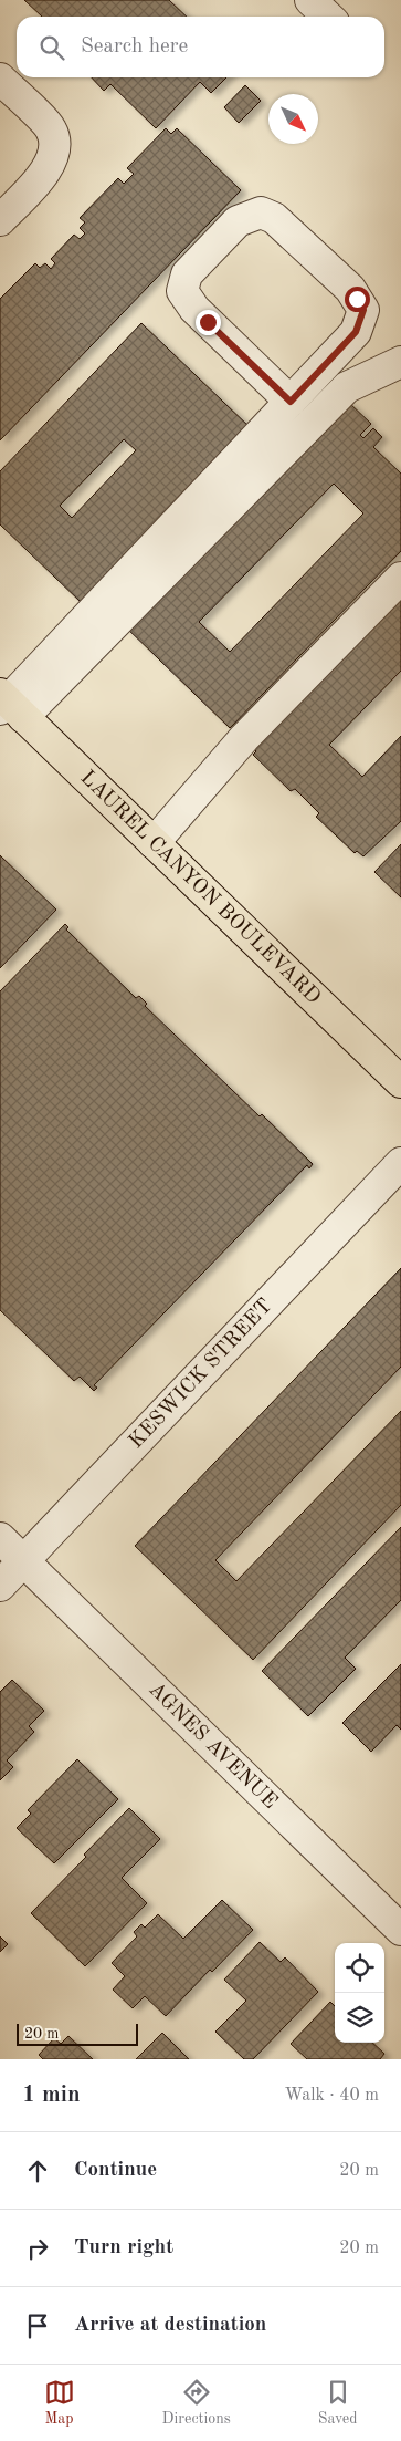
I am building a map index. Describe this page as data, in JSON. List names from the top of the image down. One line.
{"streets":{"main road":["LAUREL CANYON BOULEVARD"],"street":["KESWICK STREET","AGNES AVENUE"]},"crossings":[["KESWICK STREET","AGNES AVENUE"]],"scale_bar":"20 m","north":"bottom right","page":{"search":"Search here","scale":"20 m","heading":["1 min","Walk · 40 m"],"list":[["Continue","20 m"],["Turn right","20 m"],"Arrive at destination"],"nav":["Map","Directions","Saved"]}}
